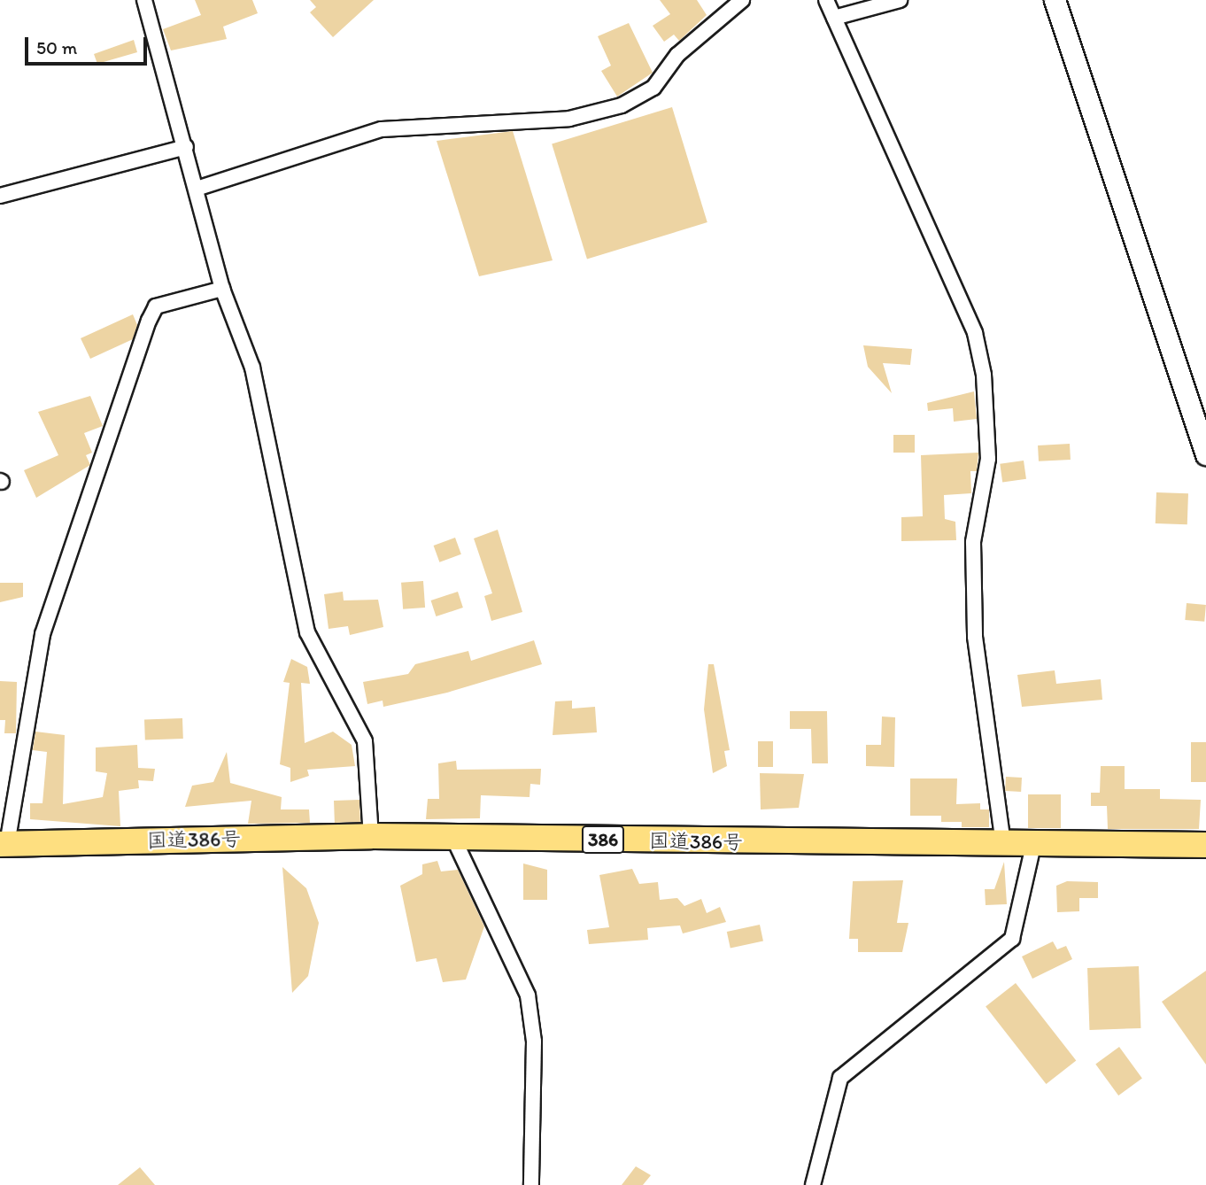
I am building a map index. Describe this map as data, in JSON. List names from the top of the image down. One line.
{"streets":{"highway":["国道386号","386"]},"scale_bar":"50 m"}
